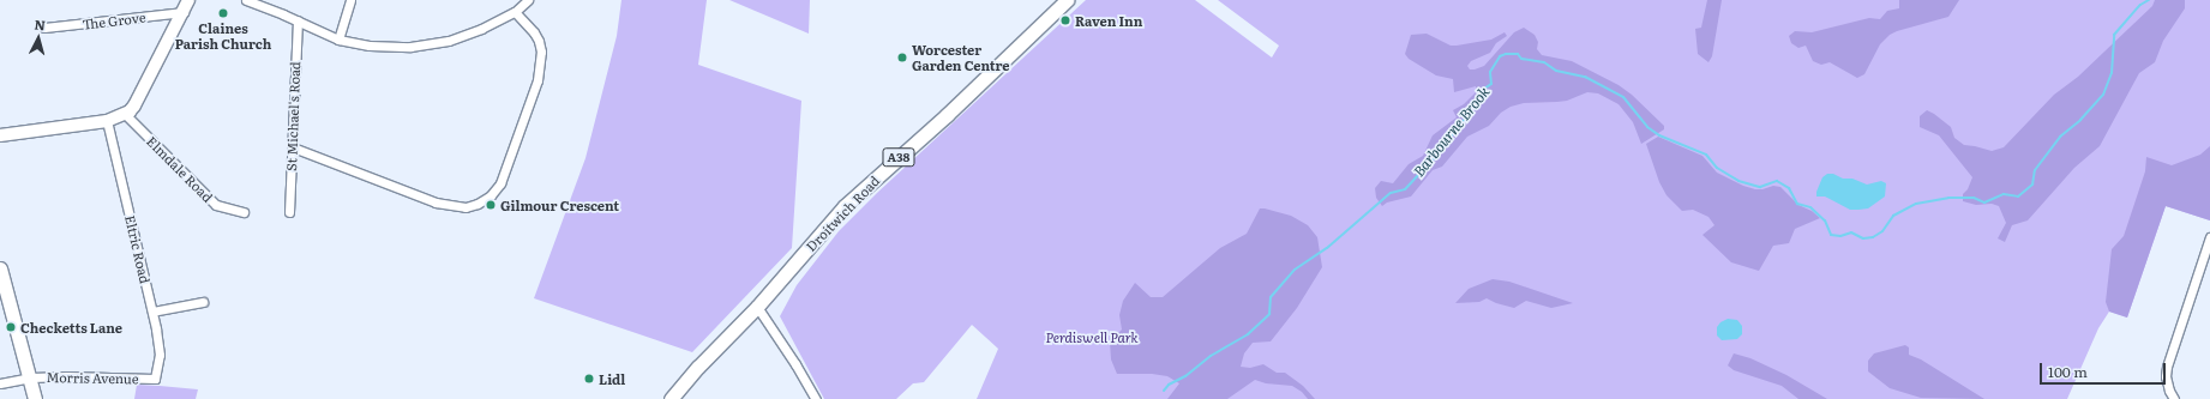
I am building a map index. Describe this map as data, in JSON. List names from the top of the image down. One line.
{"streets":{"main road":["A38","Droitwich Road"],"street":["The Grove","St Michael's Road","Elmdale Road","Eltric Road","Morris Avenue"]},"crossings":[["Eltric Road","Morris Avenue"]],"water":["Barbourne Brook"],"parks":["Perdiswell Park"],"places":["Claines Parish Church","Raven Inn","Worcester Garden Centre","Gilmour Crescent","Checketts Lane","Lidl"],"scale_bar":"100 m","north":"top"}
